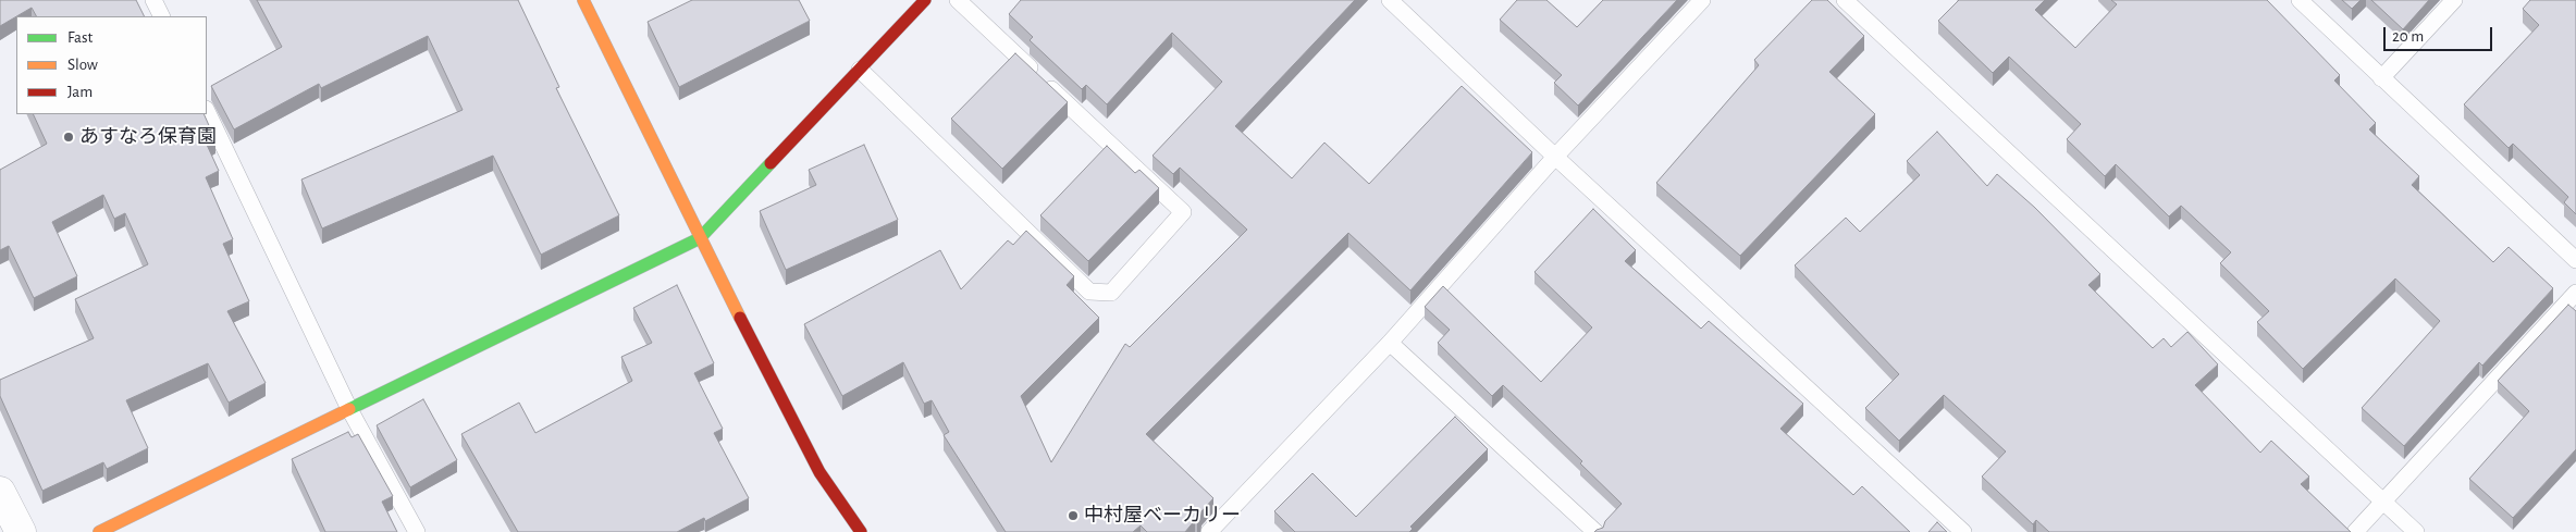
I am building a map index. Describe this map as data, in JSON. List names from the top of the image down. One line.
{"places":["あすなろ保育園","中村屋ベーカリー"],"legend":["Fast","Slow","Jam"],"scale_bar":"20 m"}
